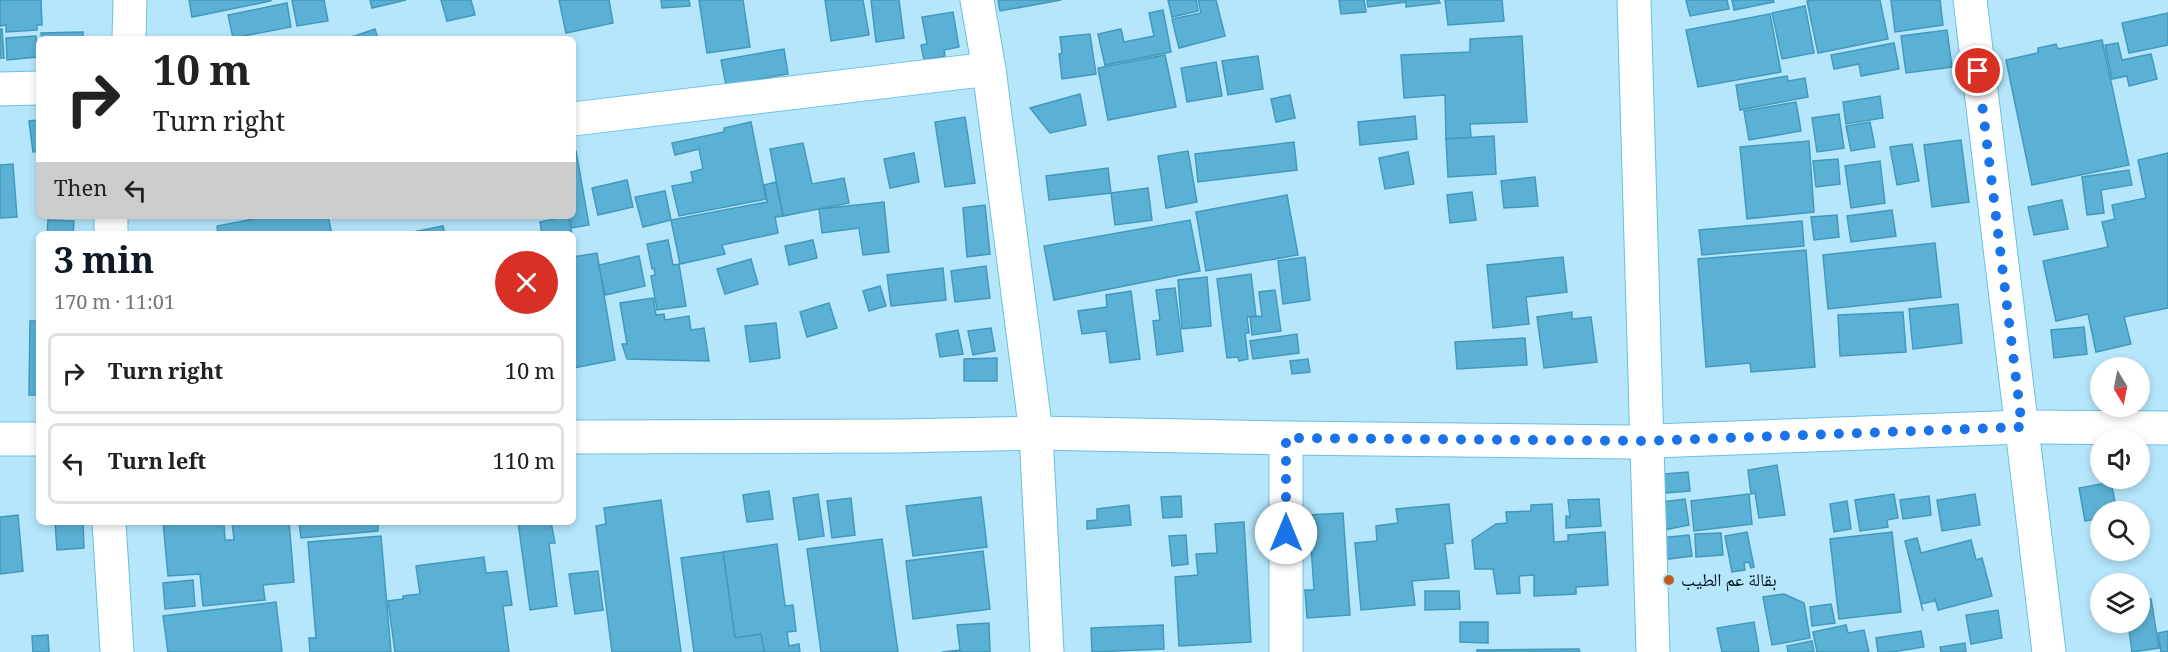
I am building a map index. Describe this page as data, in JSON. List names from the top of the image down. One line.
{"places":["بقالة عم الطيب"],"north":"bottom","page":{"turn":["10 m","Turn right"],"then":"Then","heading":["3 min","170 m · 11:01"],"list":[{"name":"Turn right","value":"10 m"},{"name":"Turn left","value":"110 m"}]}}
